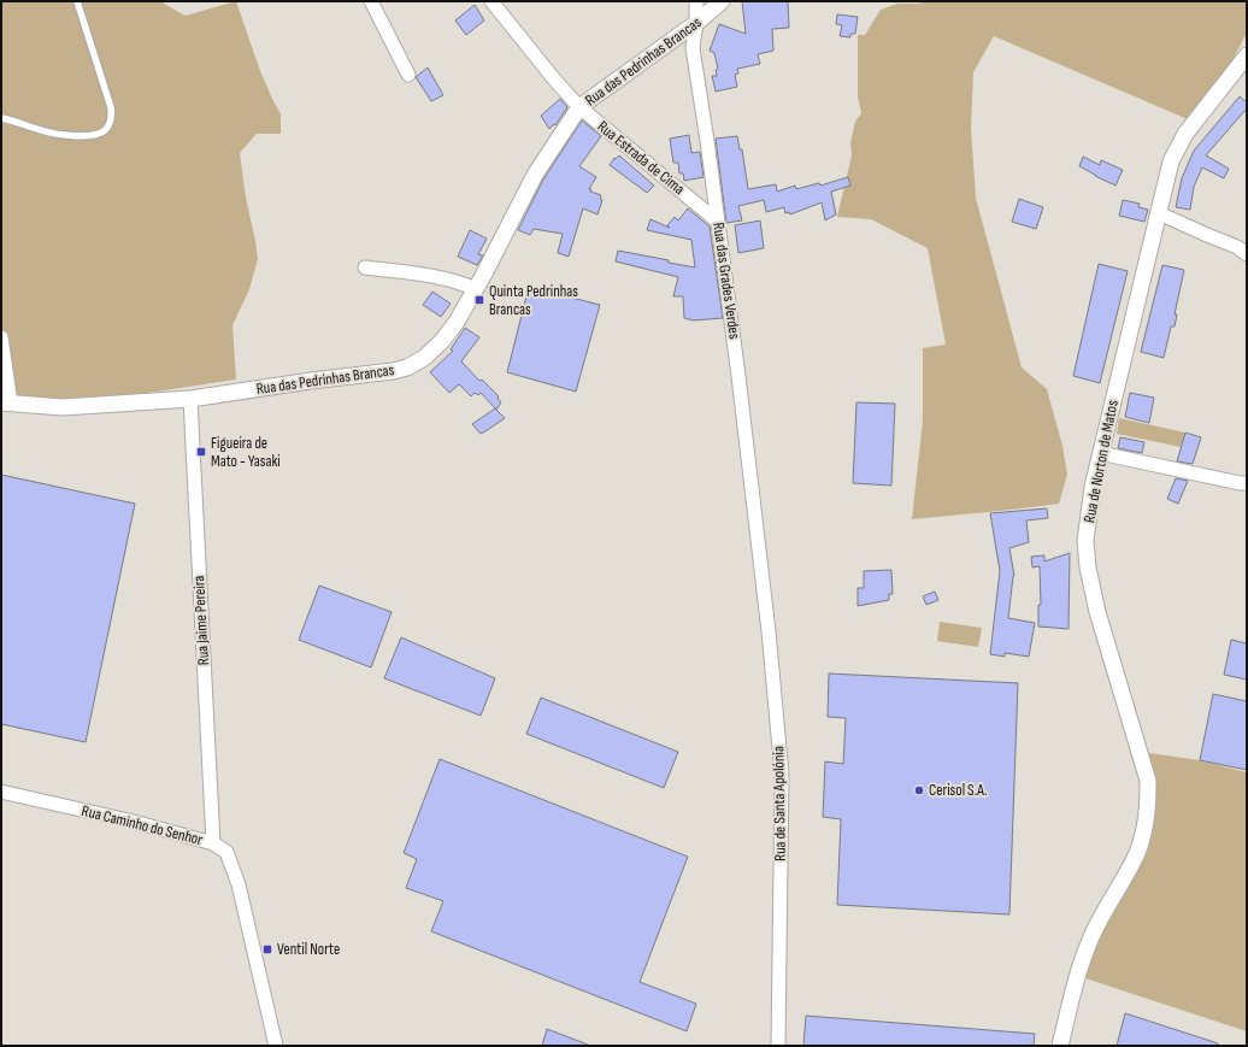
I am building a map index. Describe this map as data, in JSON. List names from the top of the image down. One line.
{"streets":{"street":["Rua das Pedrinhas Brancas","Rua Estrada de Cima","Rua das Grades Verdes","Rua de Norton de Matos","Rua Jaime Pereira","Rua de Santa Apolónia","Rua Caminho do Senhor"]},"crossings":[["Rua das Pedrinhas Brancas","Rua Estrada de Cima"],["Rua das Pedrinhas Brancas","Rua das Grades Verdes"],["Rua das Pedrinhas Brancas","Rua Jaime Pereira"],["Rua Estrada de Cima","Rua das Grades Verdes"],["Rua das Grades Verdes","Rua de Santa Apolónia"],["Rua Jaime Pereira","Rua Caminho do Senhor"]],"places":{"transit":["Quinta Pedrinhas Brancas","Figueira de Mato - Yasaki","Ventil Norte"],"other":["Cerisol S.A."]}}
